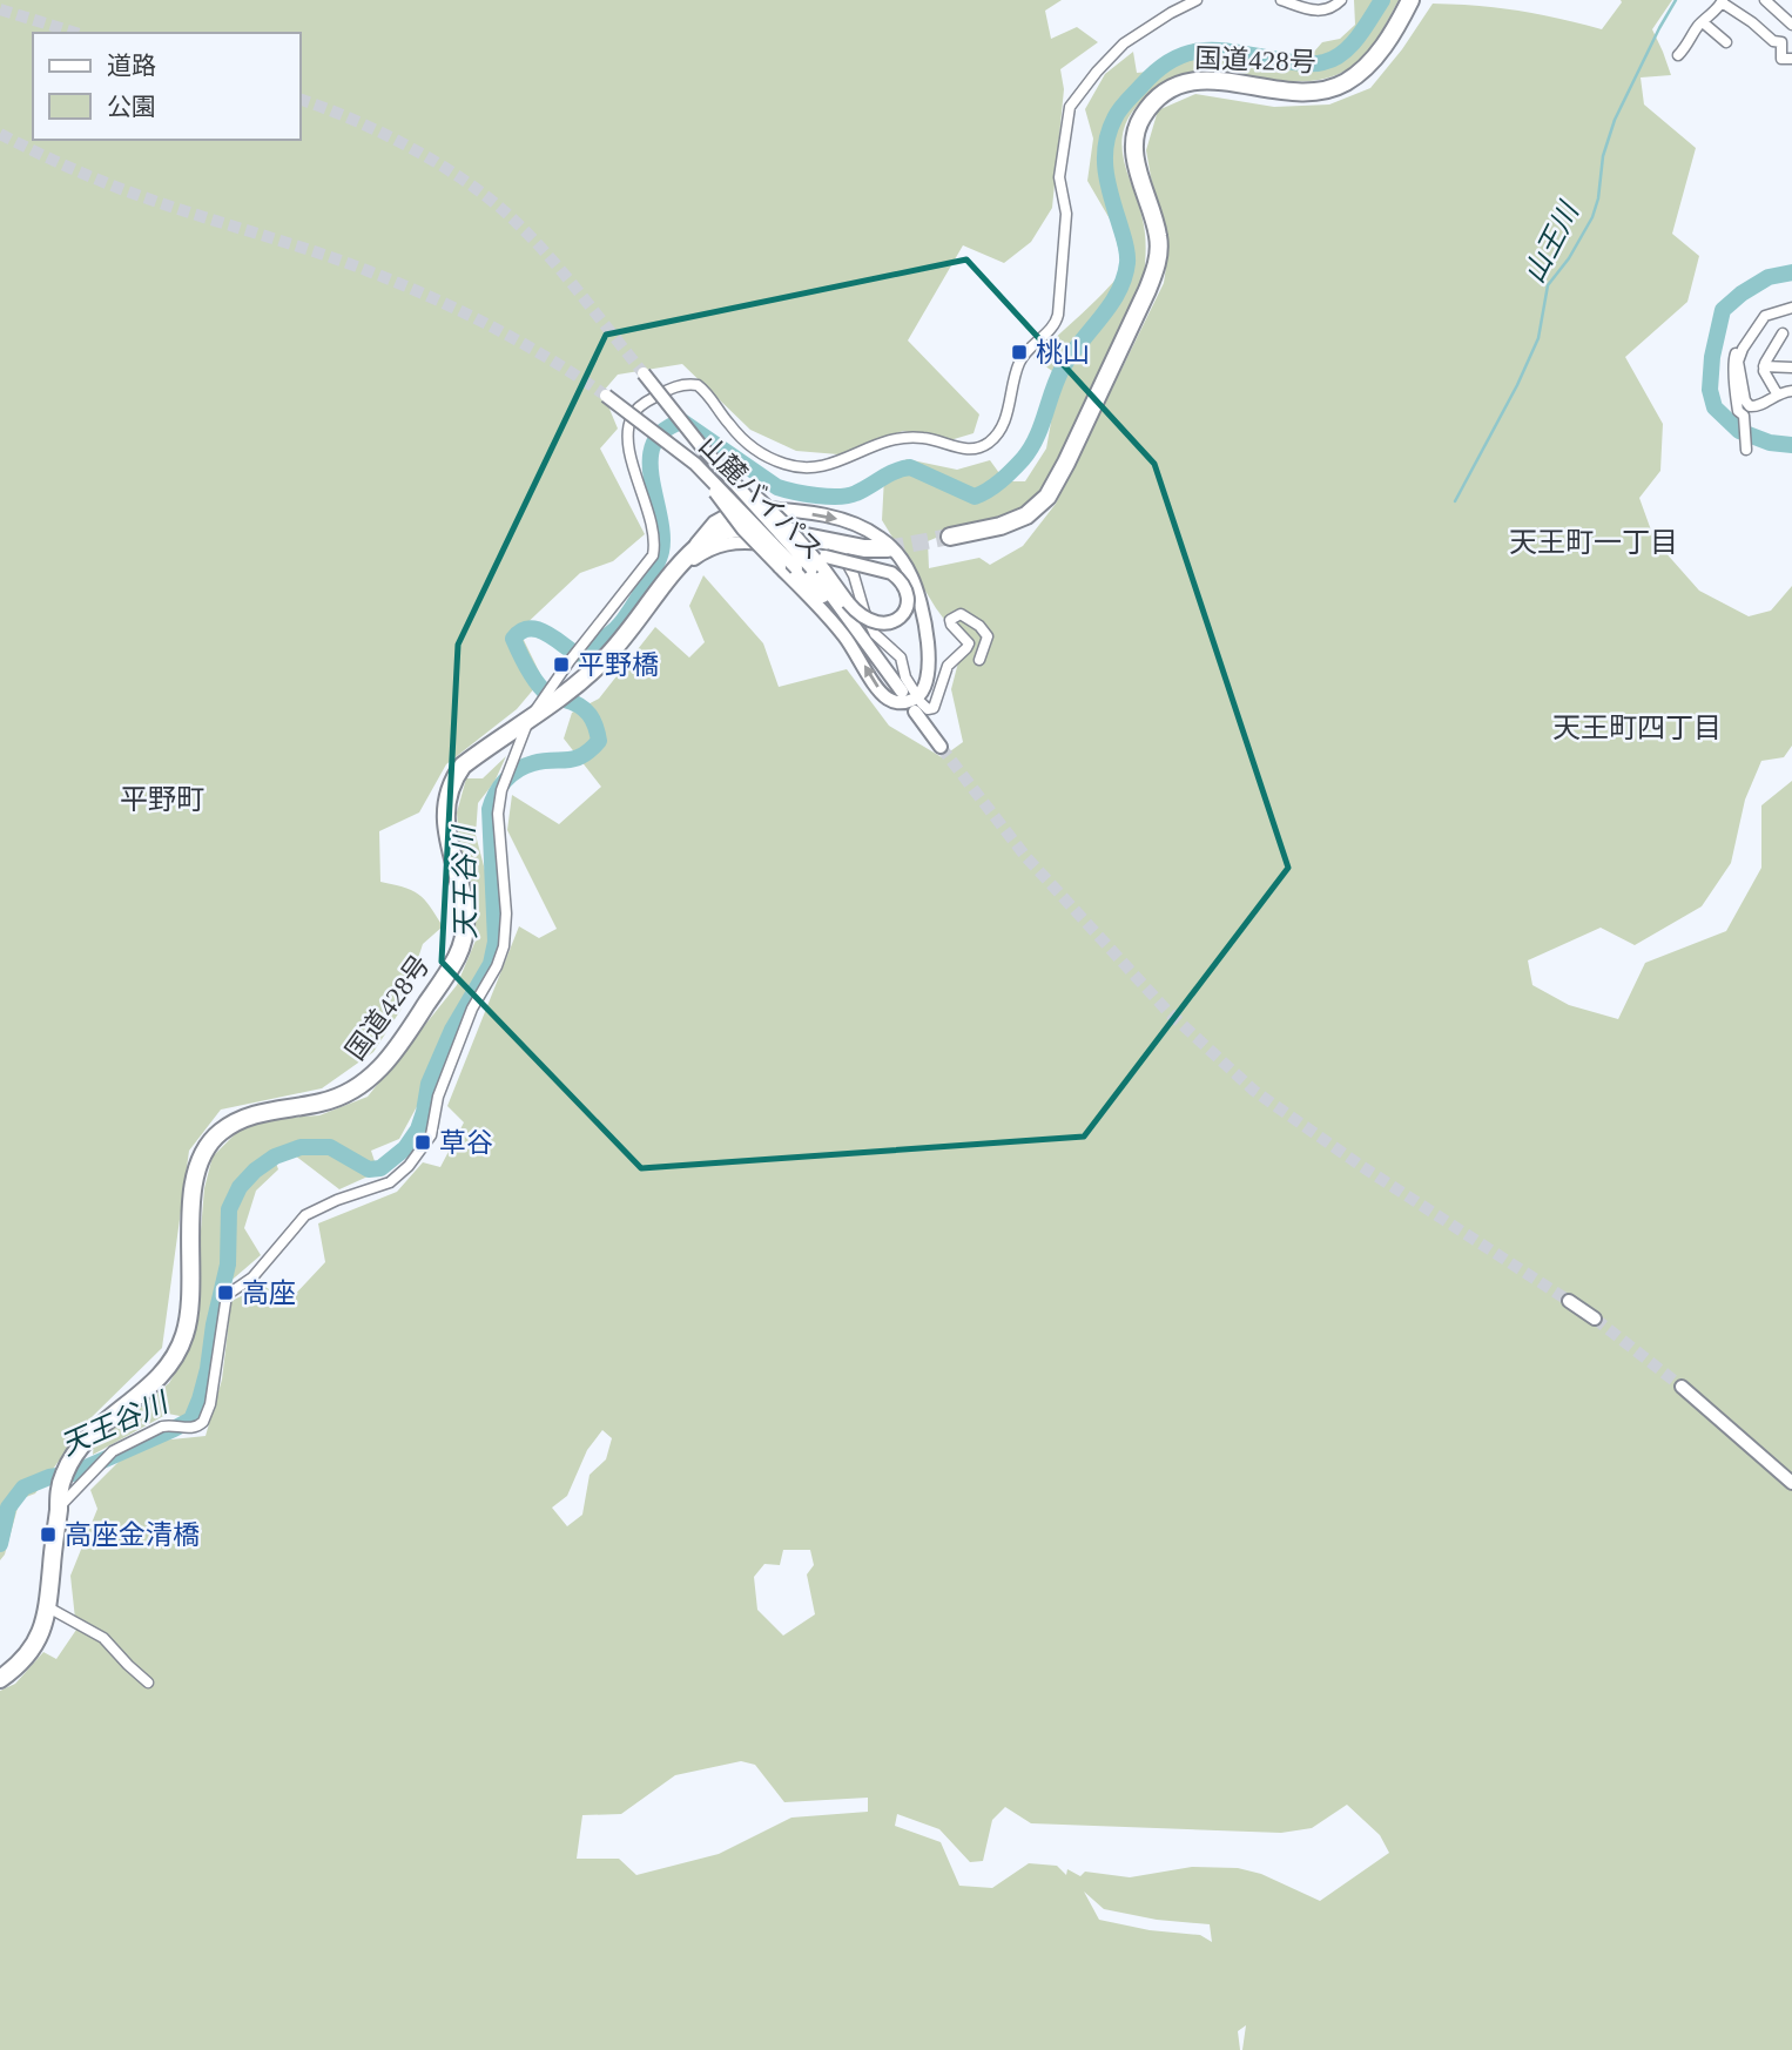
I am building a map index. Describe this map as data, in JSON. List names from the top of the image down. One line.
{"streets":{"highway":["国道428号"],"street":["山麓バイパス"]},"crossings":[["国道428号","山麓バイパス"]],"districts":["天王町一丁目","天王町四丁目","平野町"],"water":["山王川","天王谷川"],"places":{"transit":["桃山","平野橋","草谷","高座","高座金清橋"]},"legend":["道路","公園"]}
